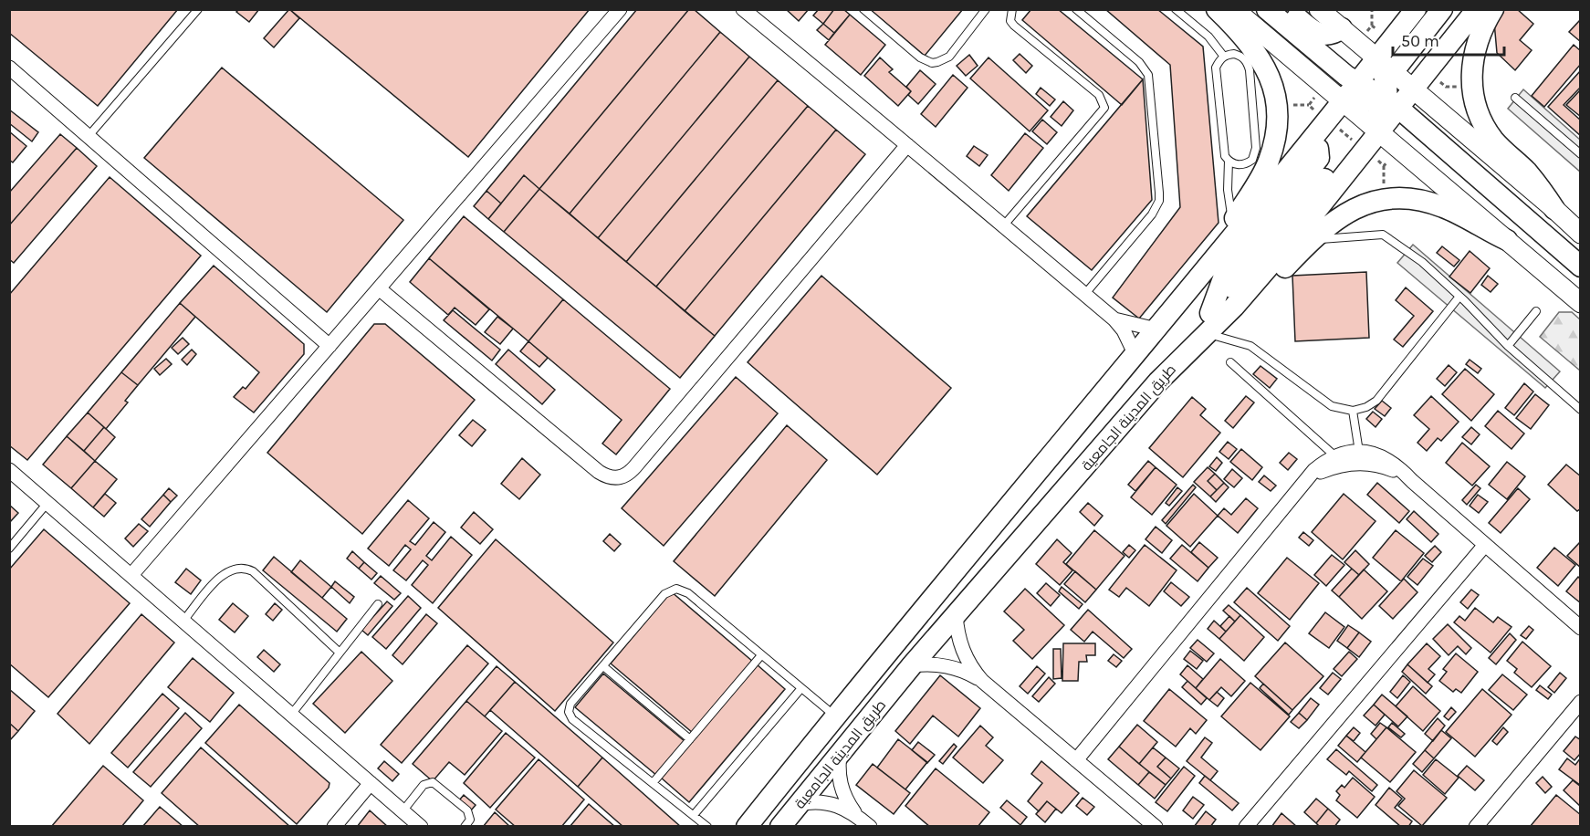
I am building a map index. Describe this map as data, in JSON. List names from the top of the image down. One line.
{"streets":{"main road":["طريق المدينة الجامعية"]},"scale_bar":"50 m"}
